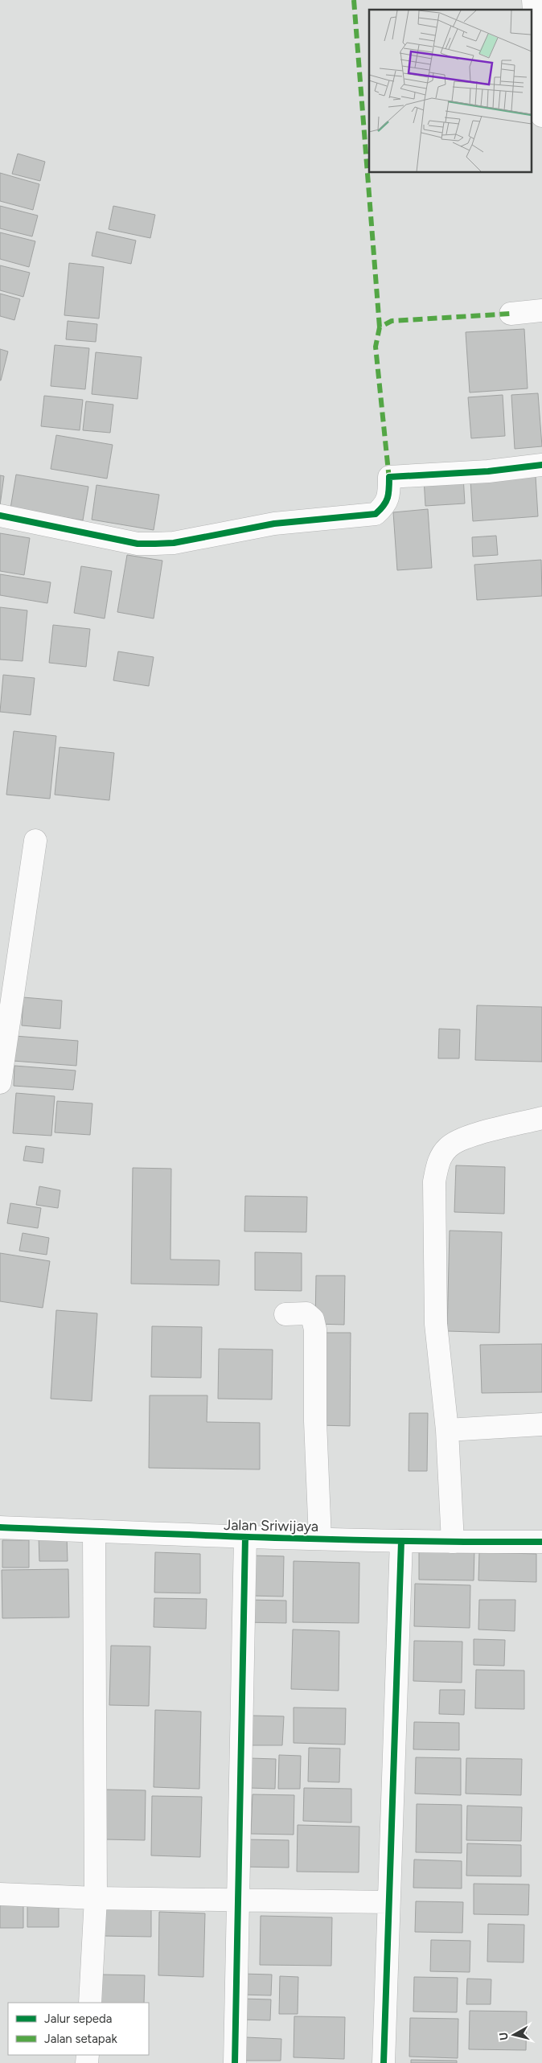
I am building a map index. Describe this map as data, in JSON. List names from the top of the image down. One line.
{"streets":{"street":["Jalan Sriwijaya"]},"legend":["Jalur sepeda","Jalan setapak"],"north":"left"}
